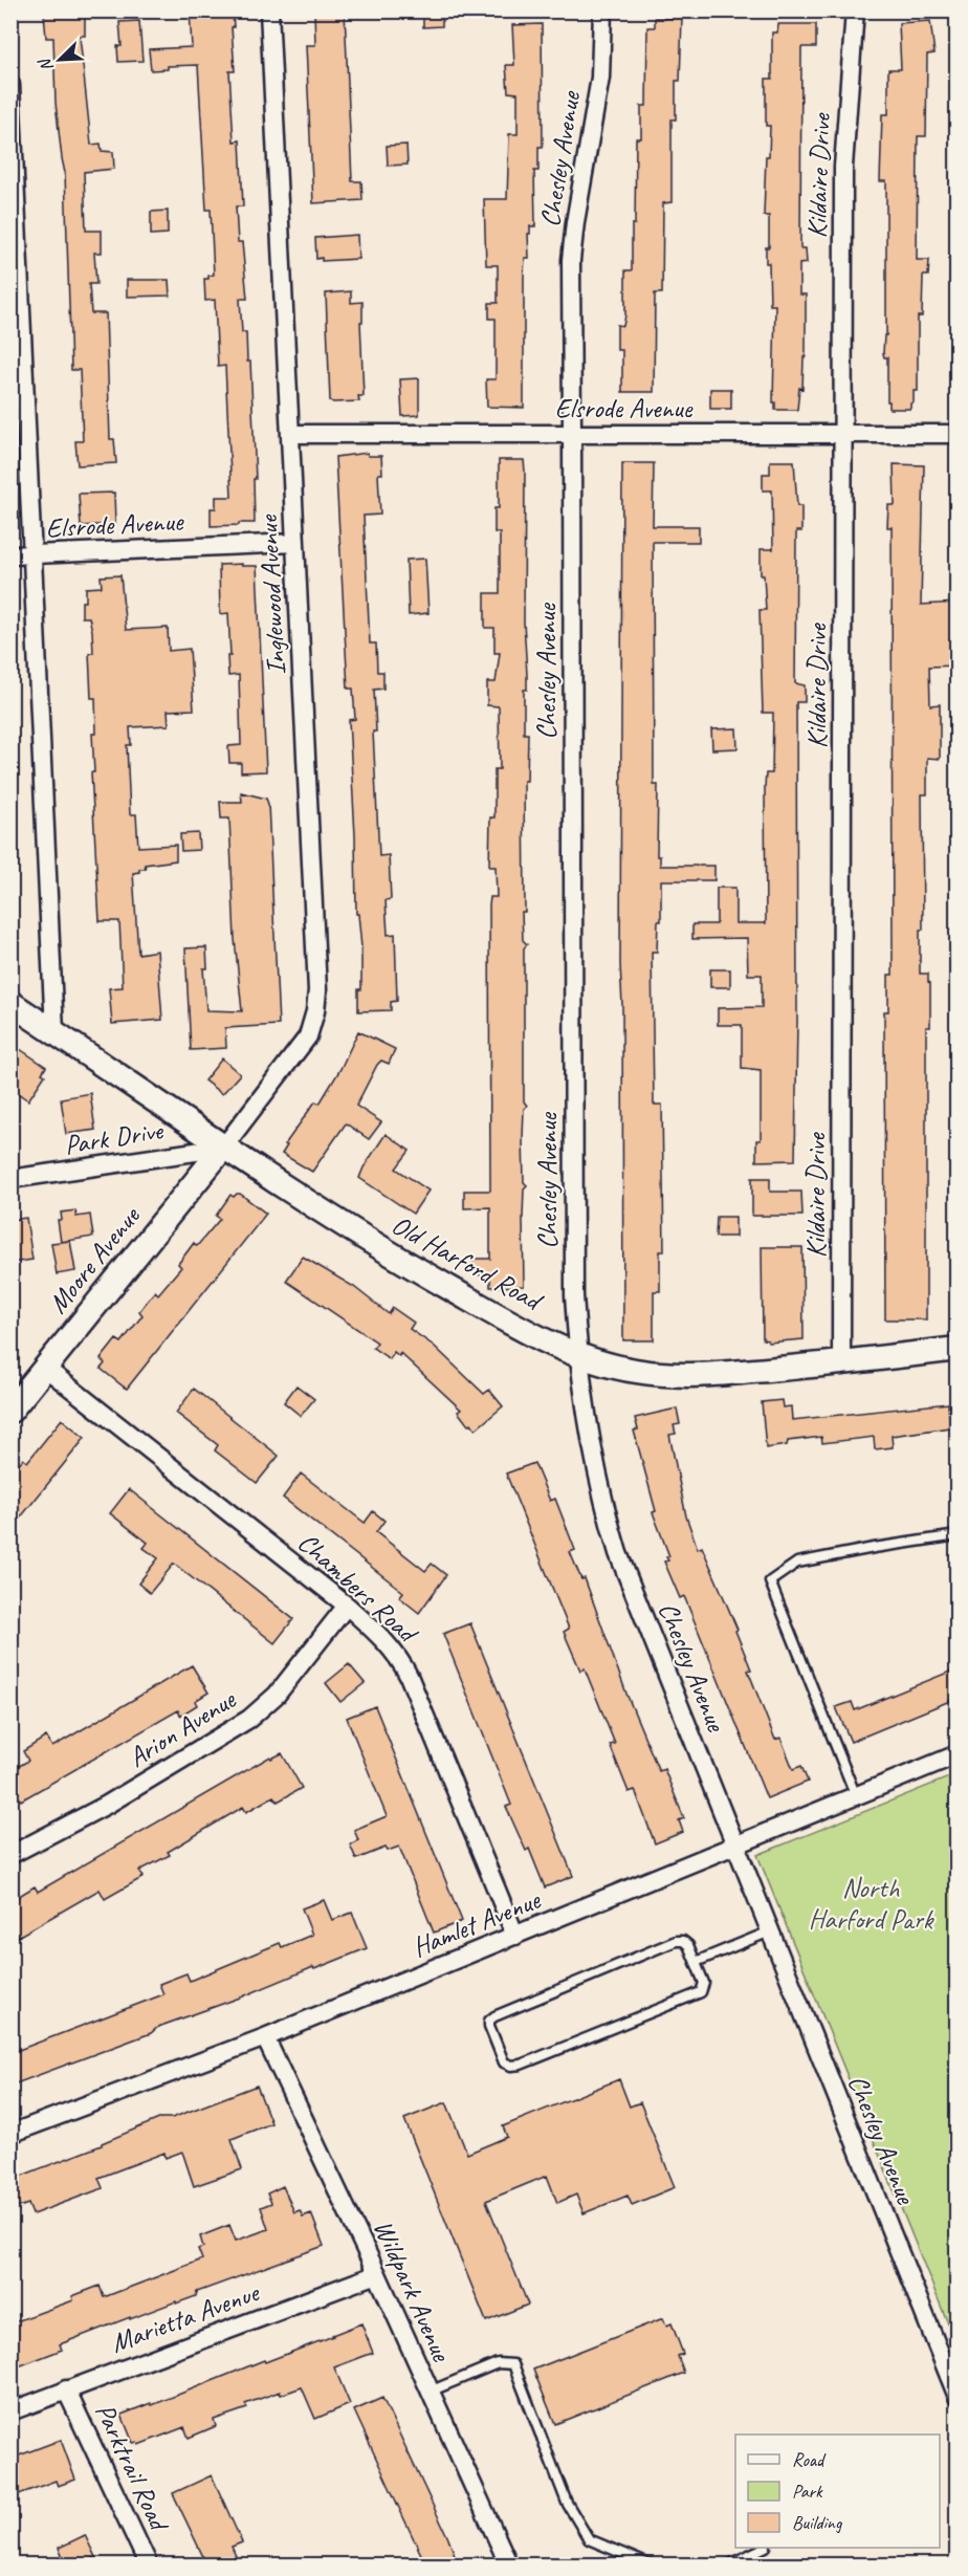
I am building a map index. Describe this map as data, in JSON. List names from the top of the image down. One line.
{"streets":{"street":["Chesley Avenue","Kildaire Drive","Elsrode Avenue","Inglewood Avenue","Park Drive","Moore Avenue","Old Harford Road","Chambers Road","Arion Avenue","Hamlet Avenue","Wildpark Avenue","Marietta Avenue","Parktrail Road"]},"crossings":[["Chesley Avenue","Elsrode Avenue"],["Chesley Avenue","Old Harford Road"],["Chesley Avenue","Hamlet Avenue"],["Kildaire Drive","Elsrode Avenue"],["Kildaire Drive","Old Harford Road"],["Elsrode Avenue","Inglewood Avenue"],["Inglewood Avenue","Park Drive"],["Inglewood Avenue","Moore Avenue"],["Inglewood Avenue","Old Harford Road"],["Park Drive","Moore Avenue"],["Park Drive","Old Harford Road"],["Moore Avenue","Old Harford Road"],["Moore Avenue","Chambers Road"],["Chambers Road","Arion Avenue"],["Chambers Road","Hamlet Avenue"],["Hamlet Avenue","Wildpark Avenue"],["Wildpark Avenue","Marietta Avenue"],["Marietta Avenue","Parktrail Road"]],"parks":["North Harford Park"],"legend":["Road","Park","Building"],"north":"bottom left"}
